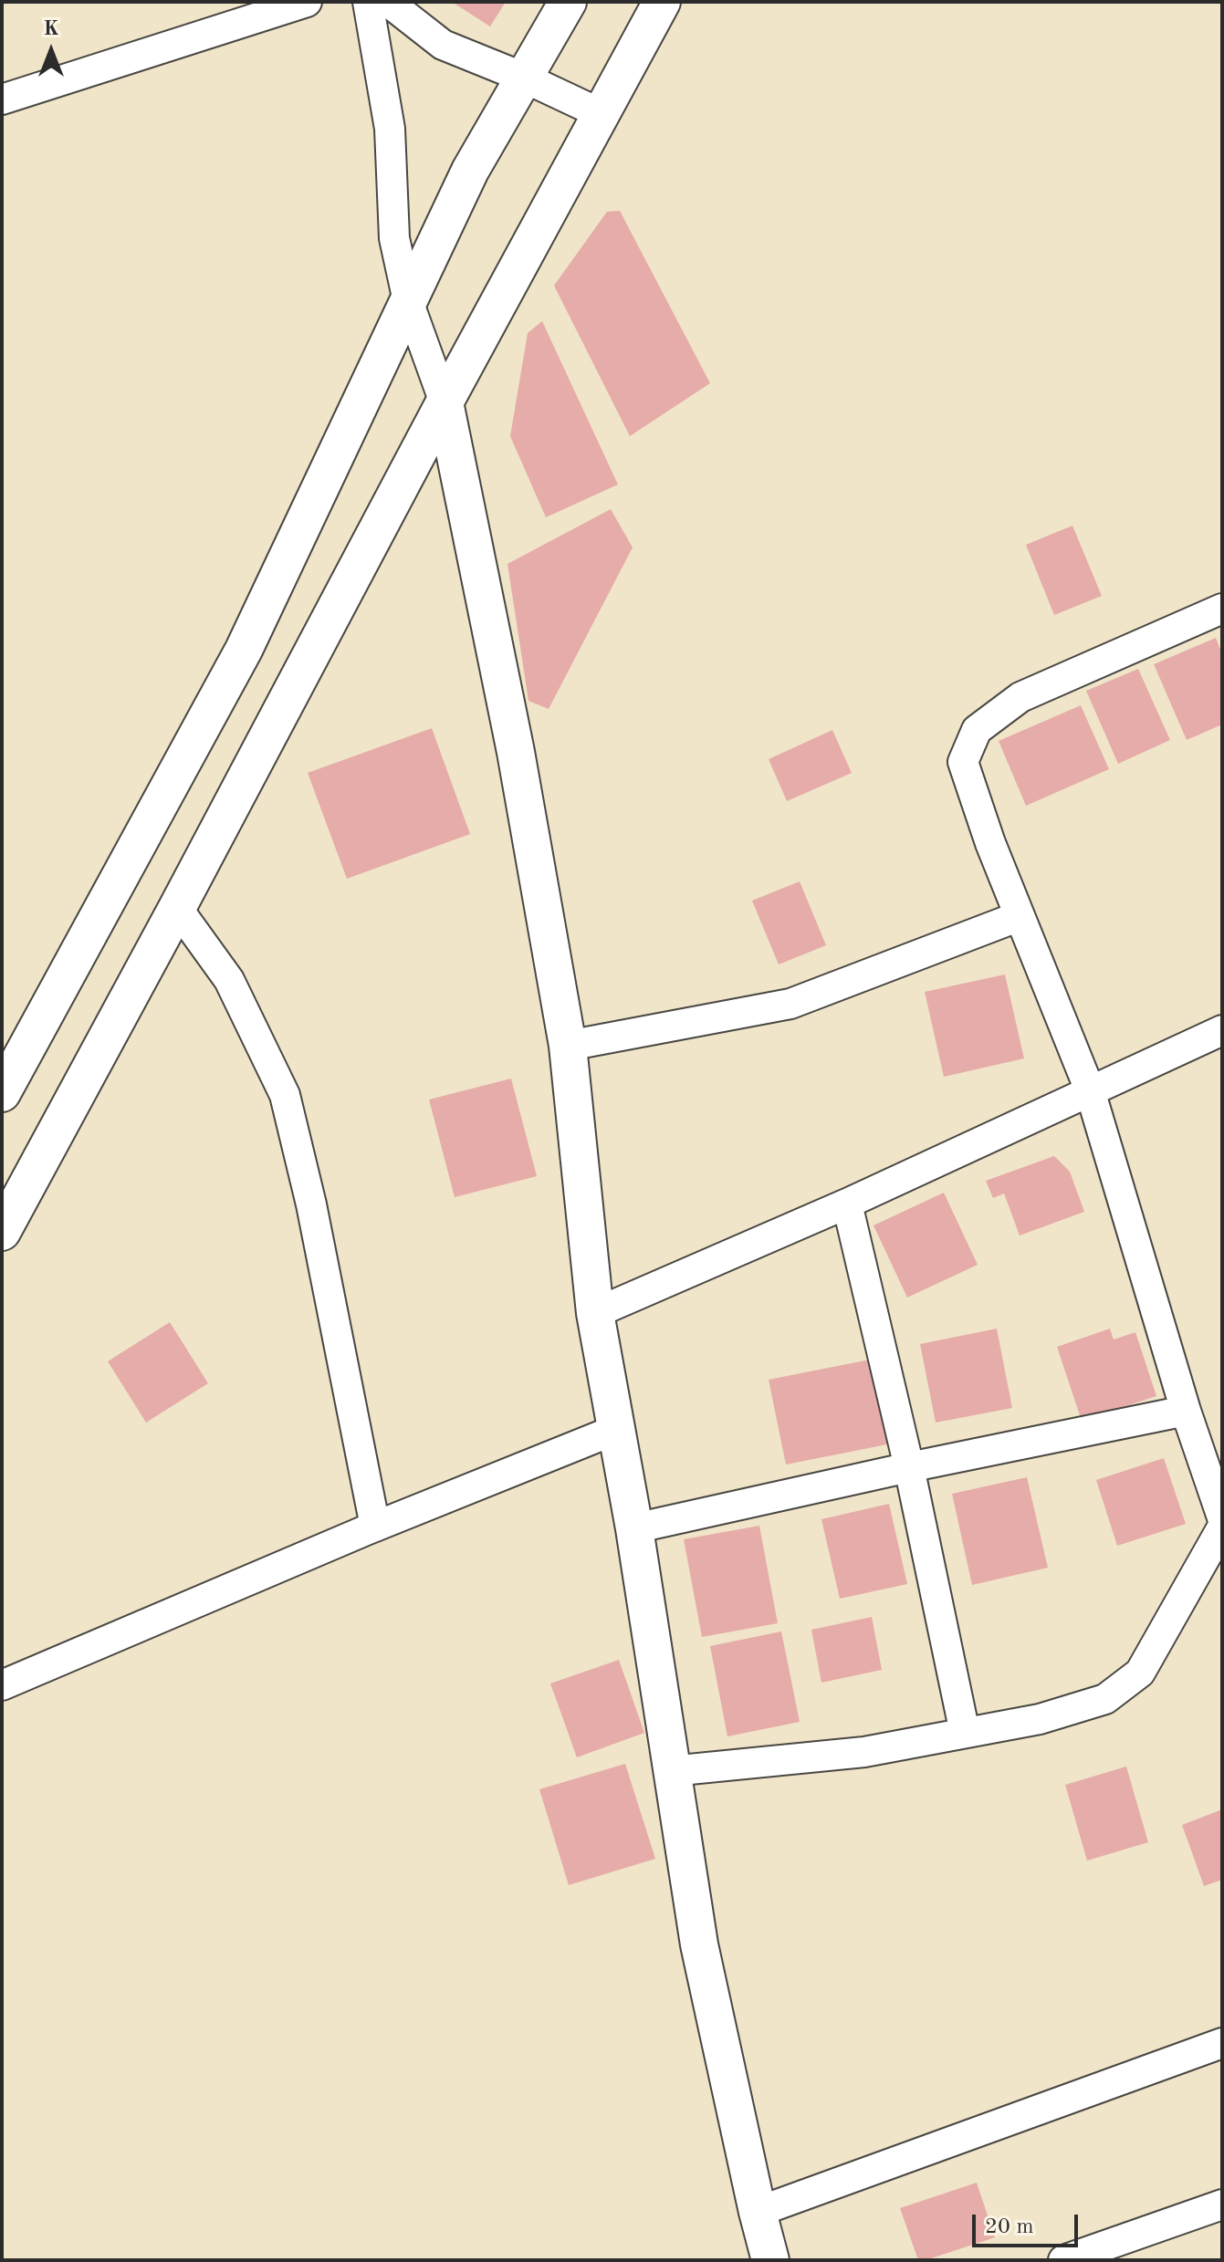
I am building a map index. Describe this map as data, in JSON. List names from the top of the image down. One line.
{"scale_bar":"20 m","north":"top"}
